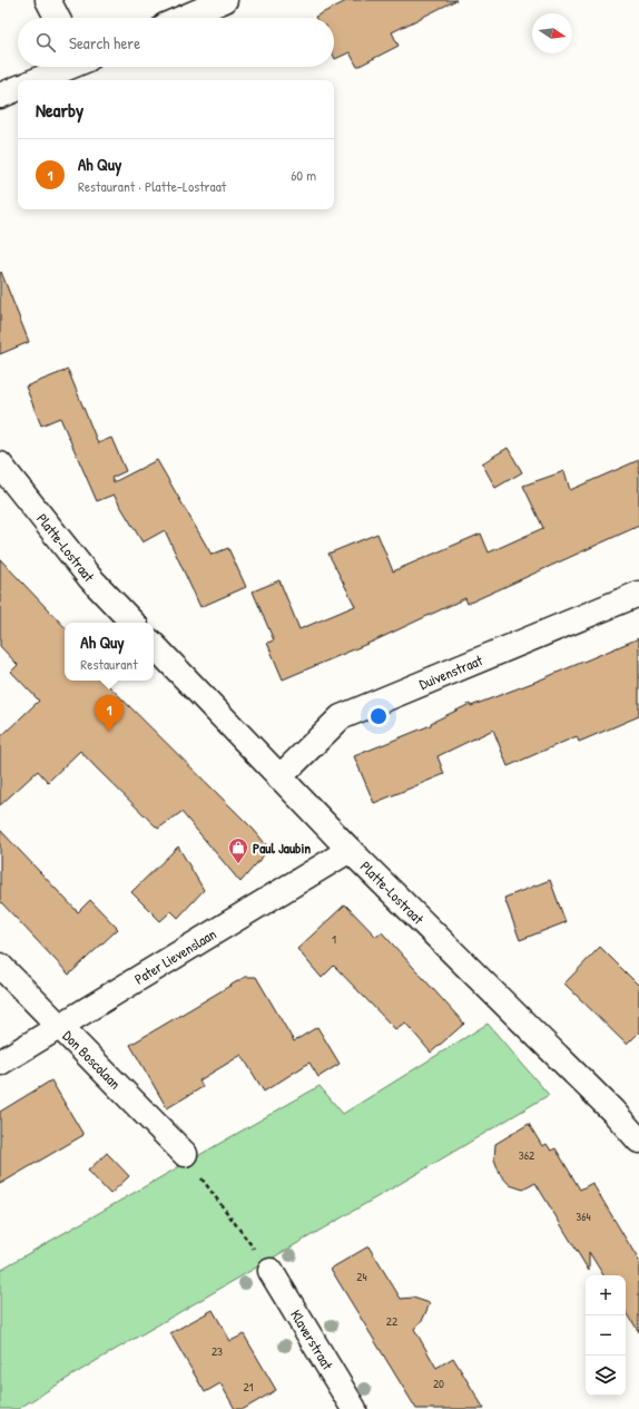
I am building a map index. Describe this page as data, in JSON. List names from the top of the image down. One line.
{"streets":{"street":["Platte-Lostraat","Duivenstraat","Pater Lievenslaan","Don Boscolaan","Klaverstraat"]},"crossings":[["Platte-Lostraat","Duivenstraat"],["Platte-Lostraat","Pater Lievenslaan"],["Pater Lievenslaan","Don Boscolaan"]],"places":{"shop":["Paul Jaubin"]},"house_numbers":["1","362","364","24","22","23","20","21"],"north":"right","page":{"search":"Search here","heading":"Nearby","list":[{"mark":"1","name":"Ah Quy","note":"Restaurant · Platte-Lostraat","value":"60 m"}],"popup":["Ah Quy","Restaurant"],"pins":"1","map_buttons":["+","−"]}}
